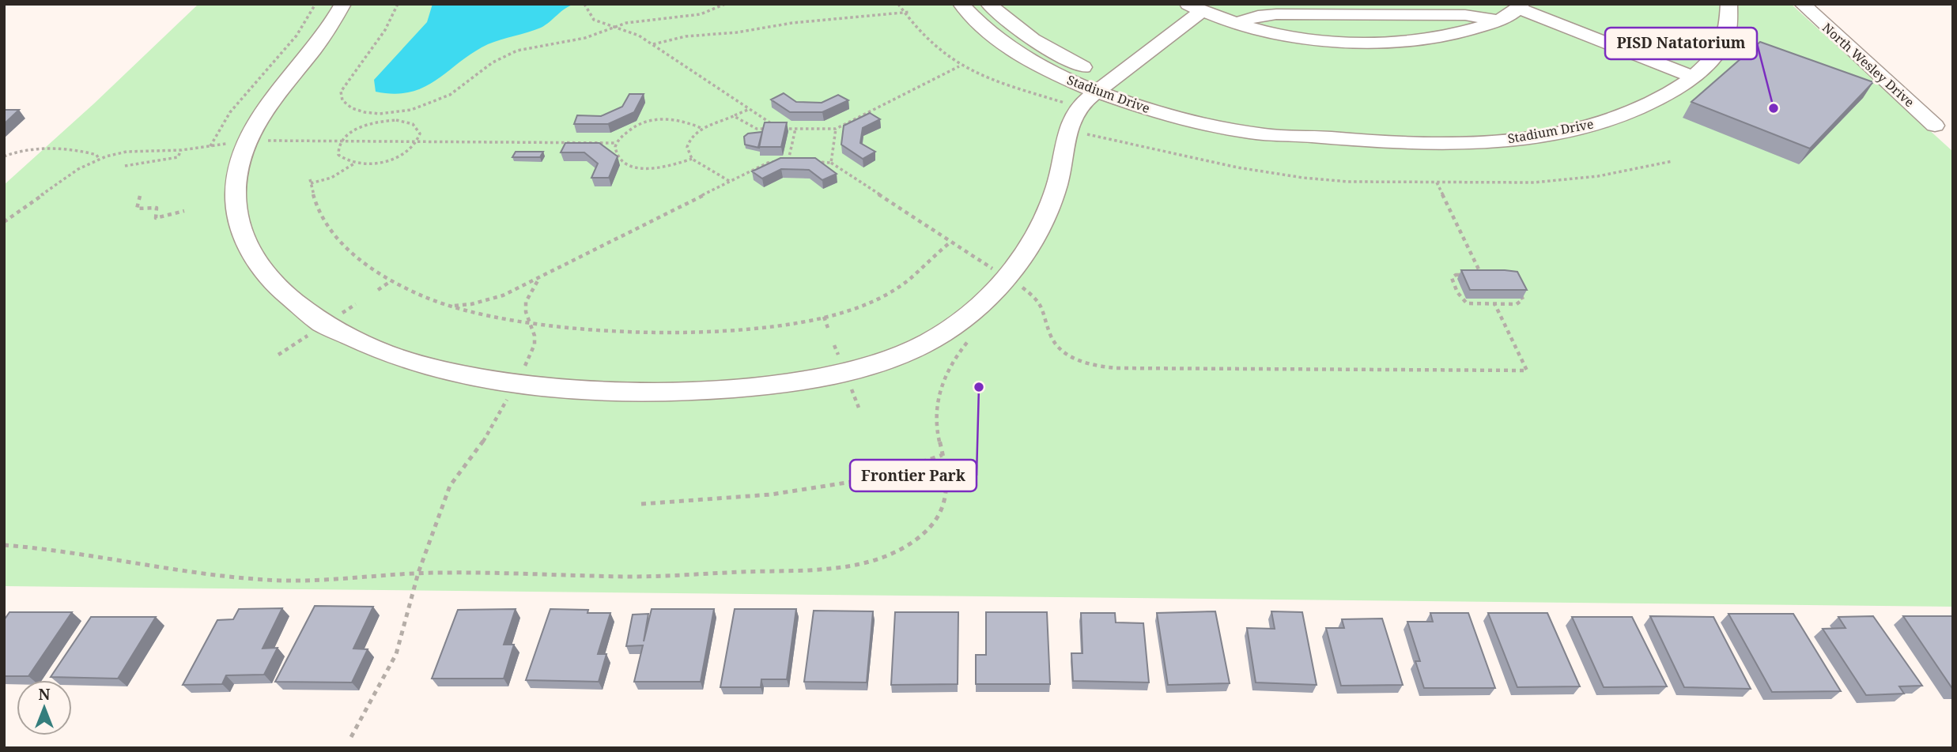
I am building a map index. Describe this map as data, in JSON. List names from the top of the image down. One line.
{"streets":{"street":["North Wesley Drive","Stadium Drive"]},"places":["PISD Natatorium","Frontier Park"],"north":"top"}
